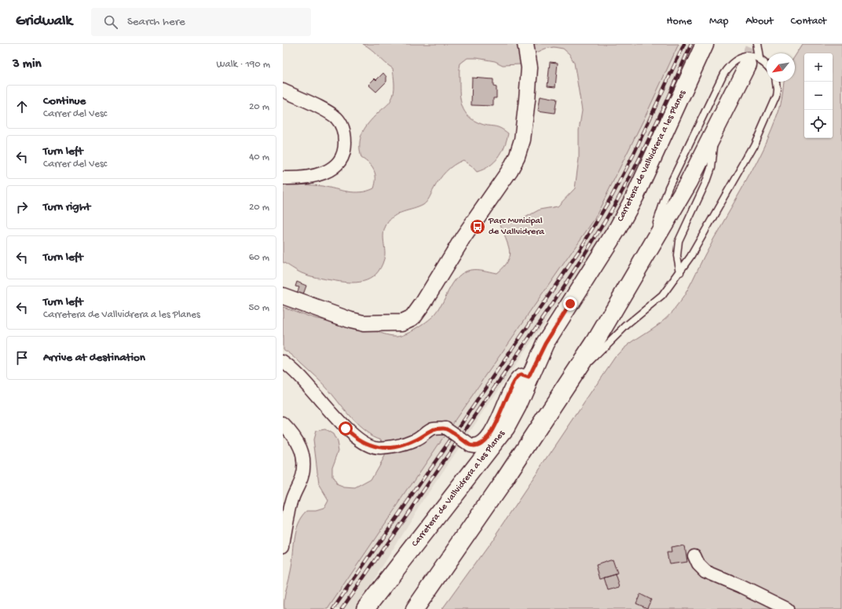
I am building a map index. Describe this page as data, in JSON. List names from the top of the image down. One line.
{"streets":{"main road":["Carretera de Vallvidrera a les Planes"]},"places":{"bus stop":["Parc Municipal de Vallvidrera"]},"north":"bottom left","page":{"header":"Gridwalk","search":"Search here","nav":["Home","Map","About","Contact"],"heading":["3 min","Walk · 190 m"],"map_buttons":["+","−"],"list":[["Continue","Carrer del Vesc","20 m"],["Turn left","Carrer del Vesc","40 m"],["Turn right","20 m"],["Turn left","60 m"],["Turn left","Carretera de Vallvidrera a les Planes","50 m"],"Arrive at destination"]}}
